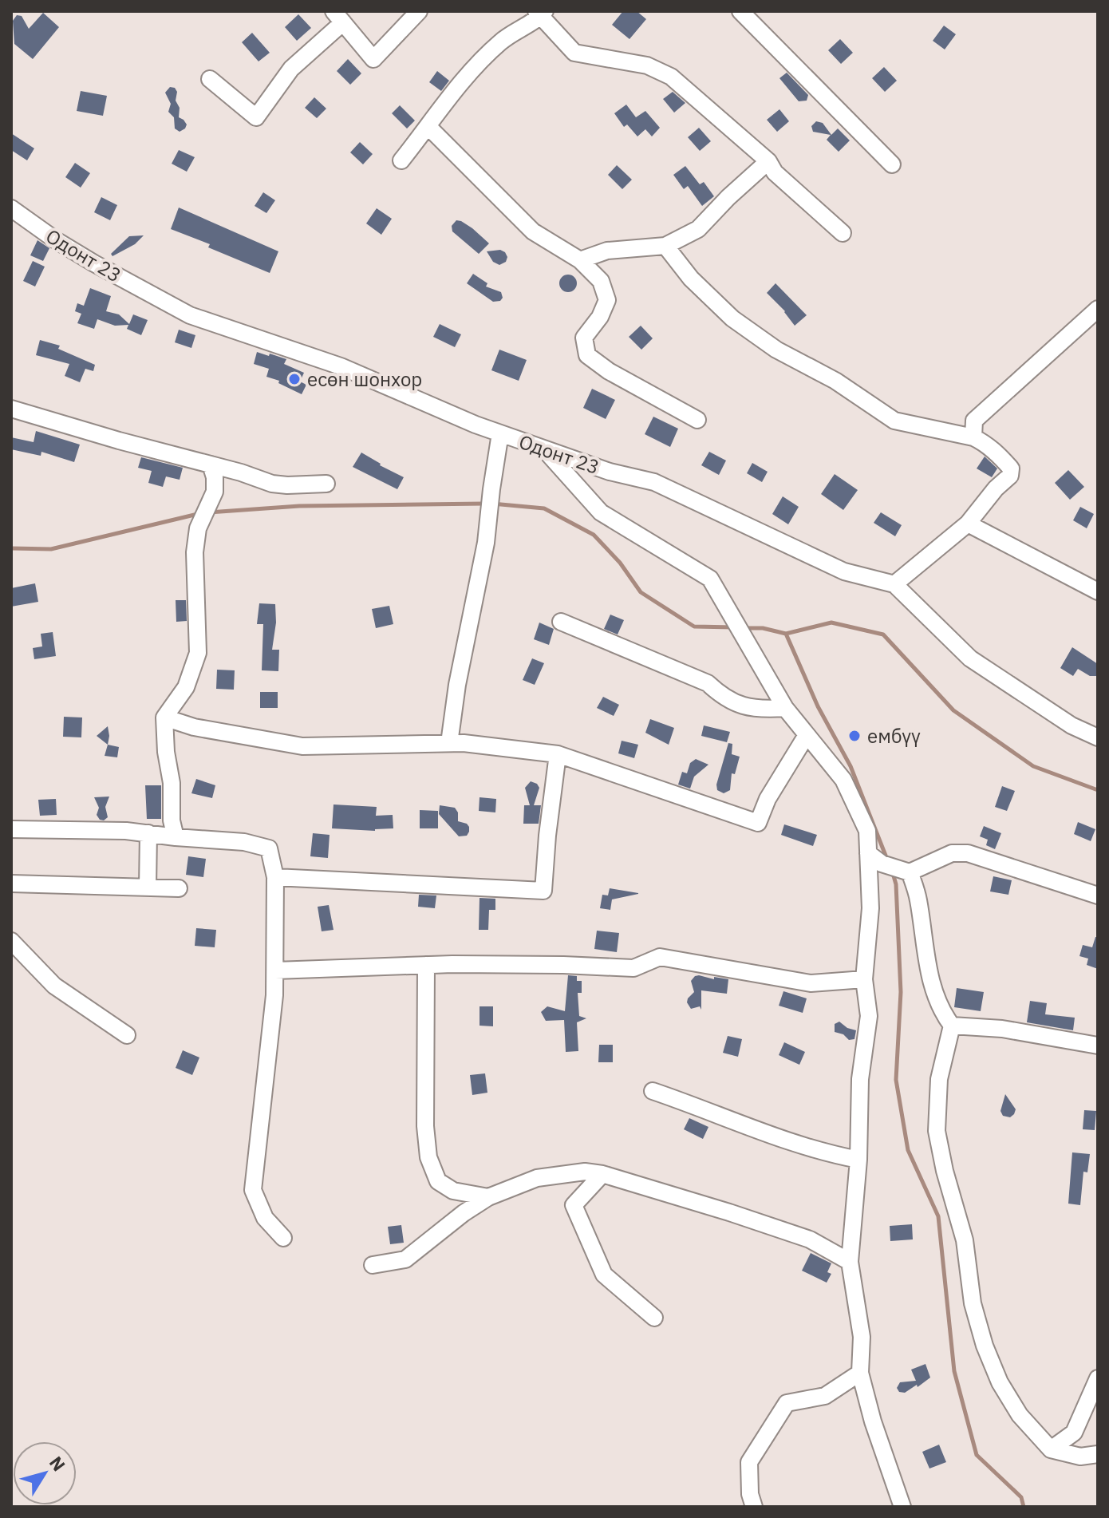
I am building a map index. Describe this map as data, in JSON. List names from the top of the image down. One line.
{"streets":{"street":["Одонт 23"]},"places":["есөн шонхор","ембүү"],"north":"top right"}
